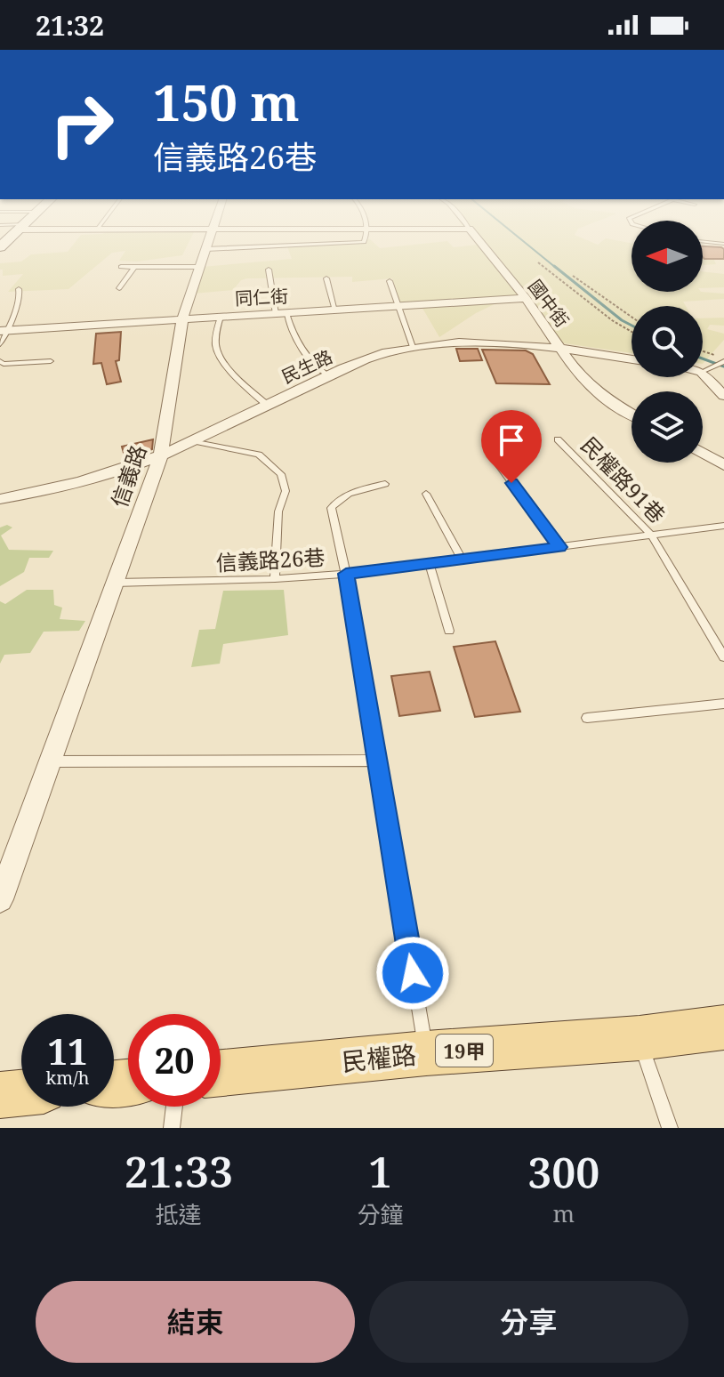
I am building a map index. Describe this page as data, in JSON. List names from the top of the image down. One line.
{"streets":{"main road":["19甲","民權路"],"street":["同仁街","國中街","民生路","信義路"],"lane":["民權路91巷","信義路26巷"]},"crossings":[["同仁街","國中街"],["同仁街","信義路"],["國中街","民生路"],["民生路","信義路"],["信義路","信義路26巷"],["民權路91巷","信義路26巷"]],"north":"left","page":{"status":"21:32","turn":["150 m","信義路26巷"],"speed":"11 km/h","limit":"20","eta":["21:33","抵達","1","分鐘","300","m"],"buttons":["結束","分享"]}}
